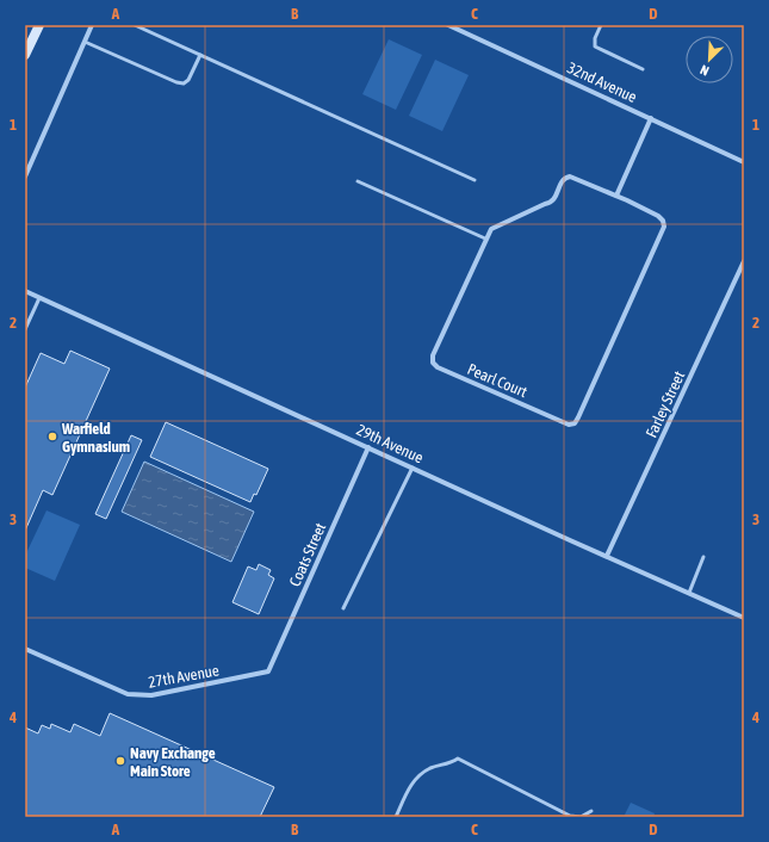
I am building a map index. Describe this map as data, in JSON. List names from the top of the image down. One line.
{"streets":{"street":["32nd Avenue","Pearl Court","Farley Street","29th Avenue","Coats Street","27th Avenue"]},"crossings":[["Farley Street","29th Avenue"],["29th Avenue","Coats Street"],["Coats Street","27th Avenue"]],"places":["Warfield Gymnasium","Navy Exchange Main Store"],"north":"bottom left","grid":{"columns":["A","B","C","D"],"rows":["1","2","3","4"]}}
